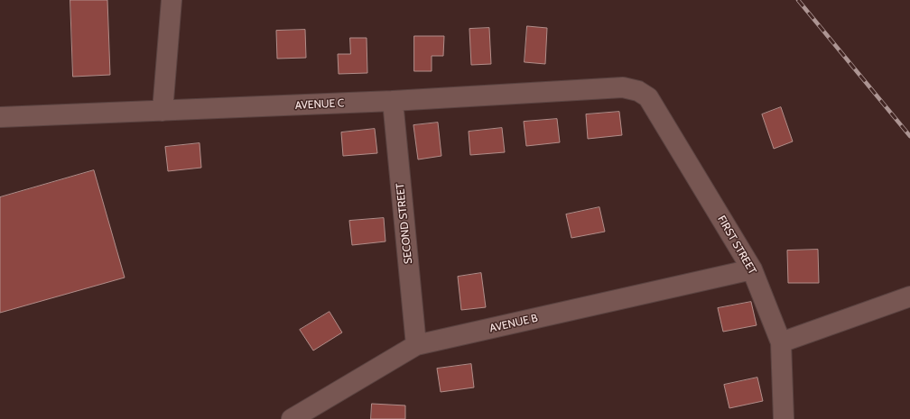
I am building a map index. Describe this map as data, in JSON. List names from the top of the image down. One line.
{"streets":{"street":["AVENUE C","SECOND STREET","FIRST STREET","AVENUE B"]},"crossings":[["AVENUE C","SECOND STREET"],["AVENUE C","FIRST STREET"],["SECOND STREET","AVENUE B"],["FIRST STREET","AVENUE B"]]}
